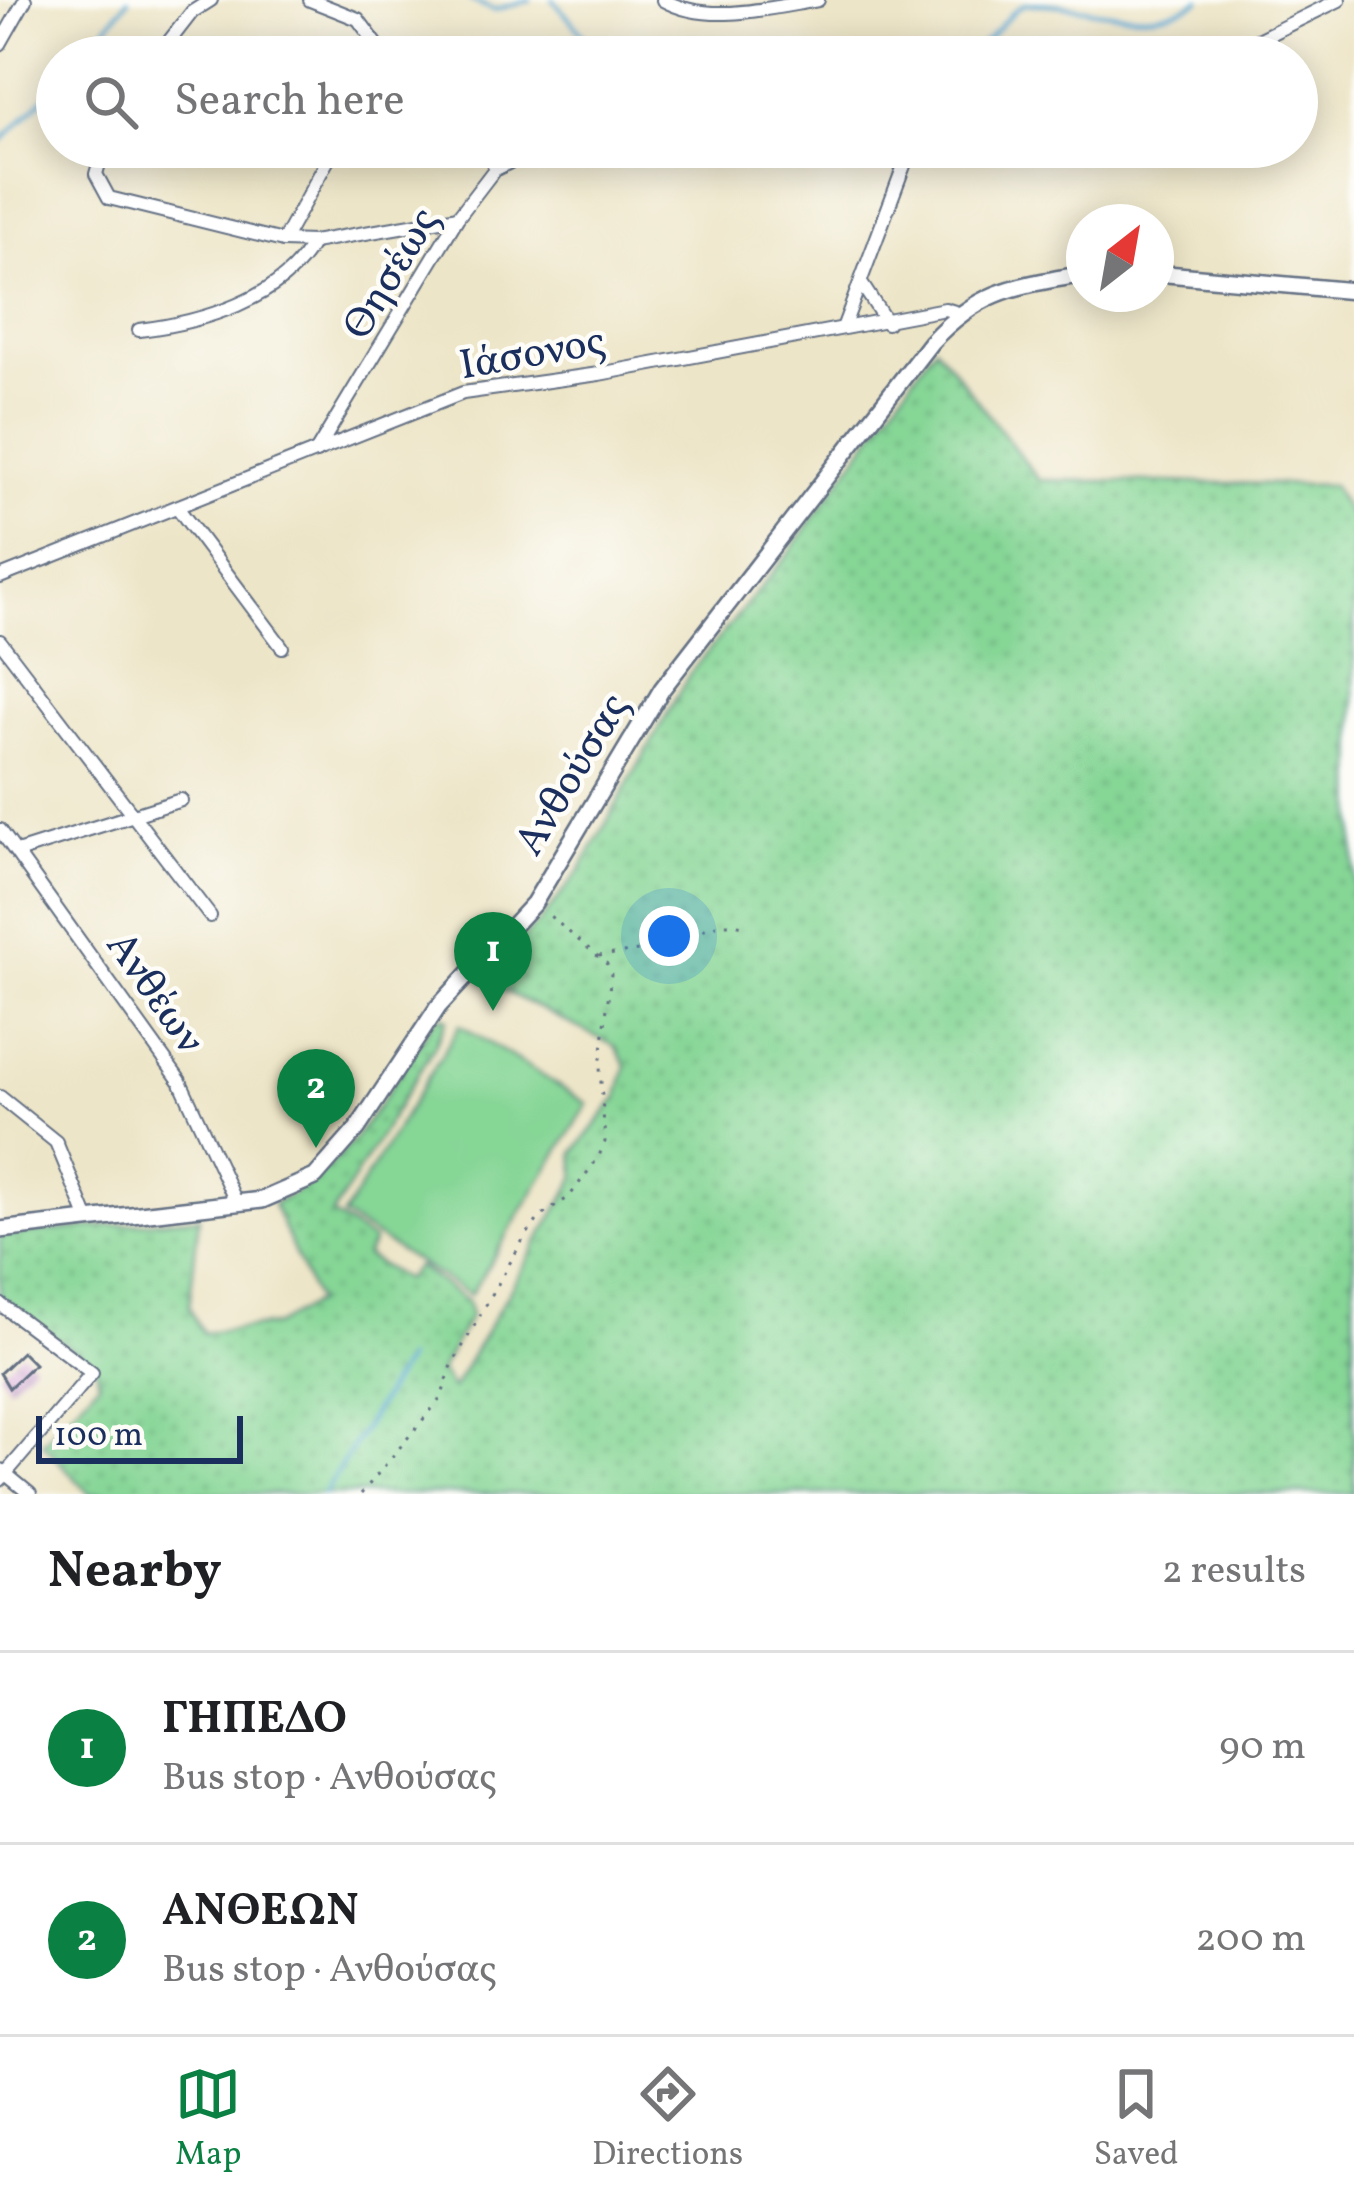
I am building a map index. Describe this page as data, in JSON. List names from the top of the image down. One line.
{"streets":{"street":["Θησέως","Ιάσονος","Ανθούσας","Ανθέων"]},"crossings":[["Θησέως","Ιάσονος"],["Ιάσονος","Ανθούσας"],["Ανθούσας","Ανθέων"]],"scale_bar":"100 m","north":"top right","page":{"search":"Search here","pins":["1","2"],"scale":"100 m","heading":["Nearby","2 results"],"list":[{"mark":"1","name":"ΓΗΠΕΔΟ","note":"Bus stop · Ανθούσας","value":"90 m"},{"mark":"2","name":"ΑΝΘΕΩΝ","note":"Bus stop · Ανθούσας","value":"200 m"}],"nav":["Map","Directions","Saved"]}}
